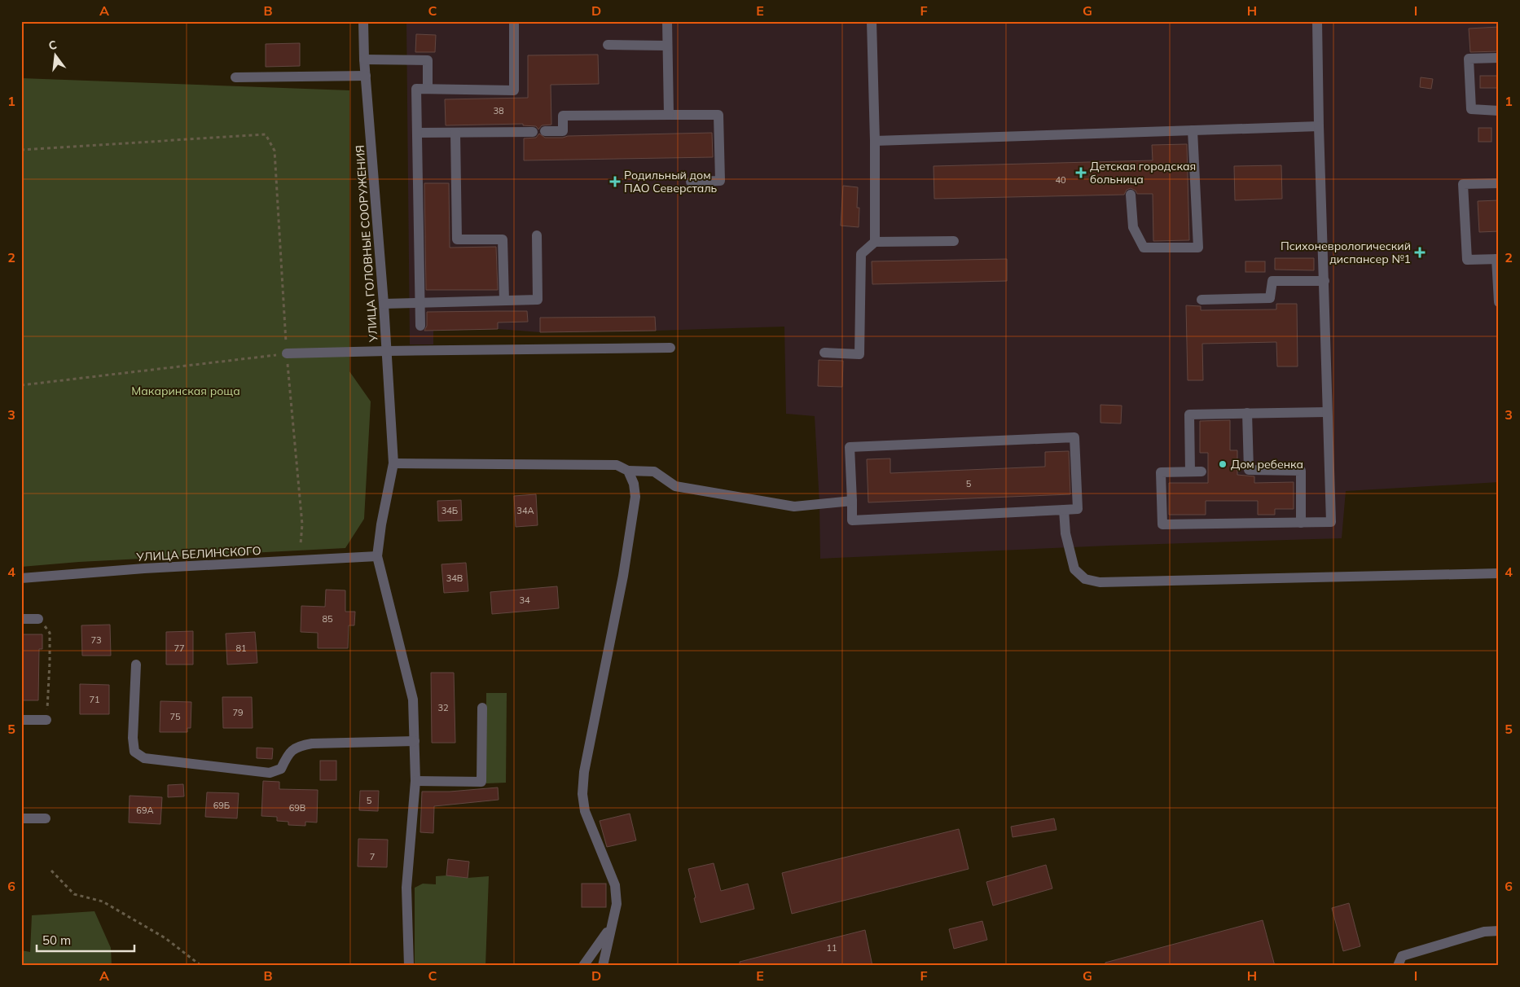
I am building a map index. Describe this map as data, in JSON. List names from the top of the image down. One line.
{"streets":{"street":["УЛИЦА ГОЛОВНЫЕ СООРУЖЕНИЯ","УЛИЦА БЕЛИНСКОГО"]},"parks":["Макаринская роща"],"places":{"health":["Детская городская больница","Родильный дом ПАО Северсталь","Психоневрологический диспансер №1"],"other":["Дом ребенка"]},"house_numbers":["38","40","5","34Б","34А","34В","34","85","73","77","81","71","32","79","75","5","69Б","69В","69А","7","11"],"scale_bar":"50 m","north":"top","grid":{"columns":["A","B","C","D","E","F","G","H","I"],"rows":["1","2","3","4","5","6"]}}
